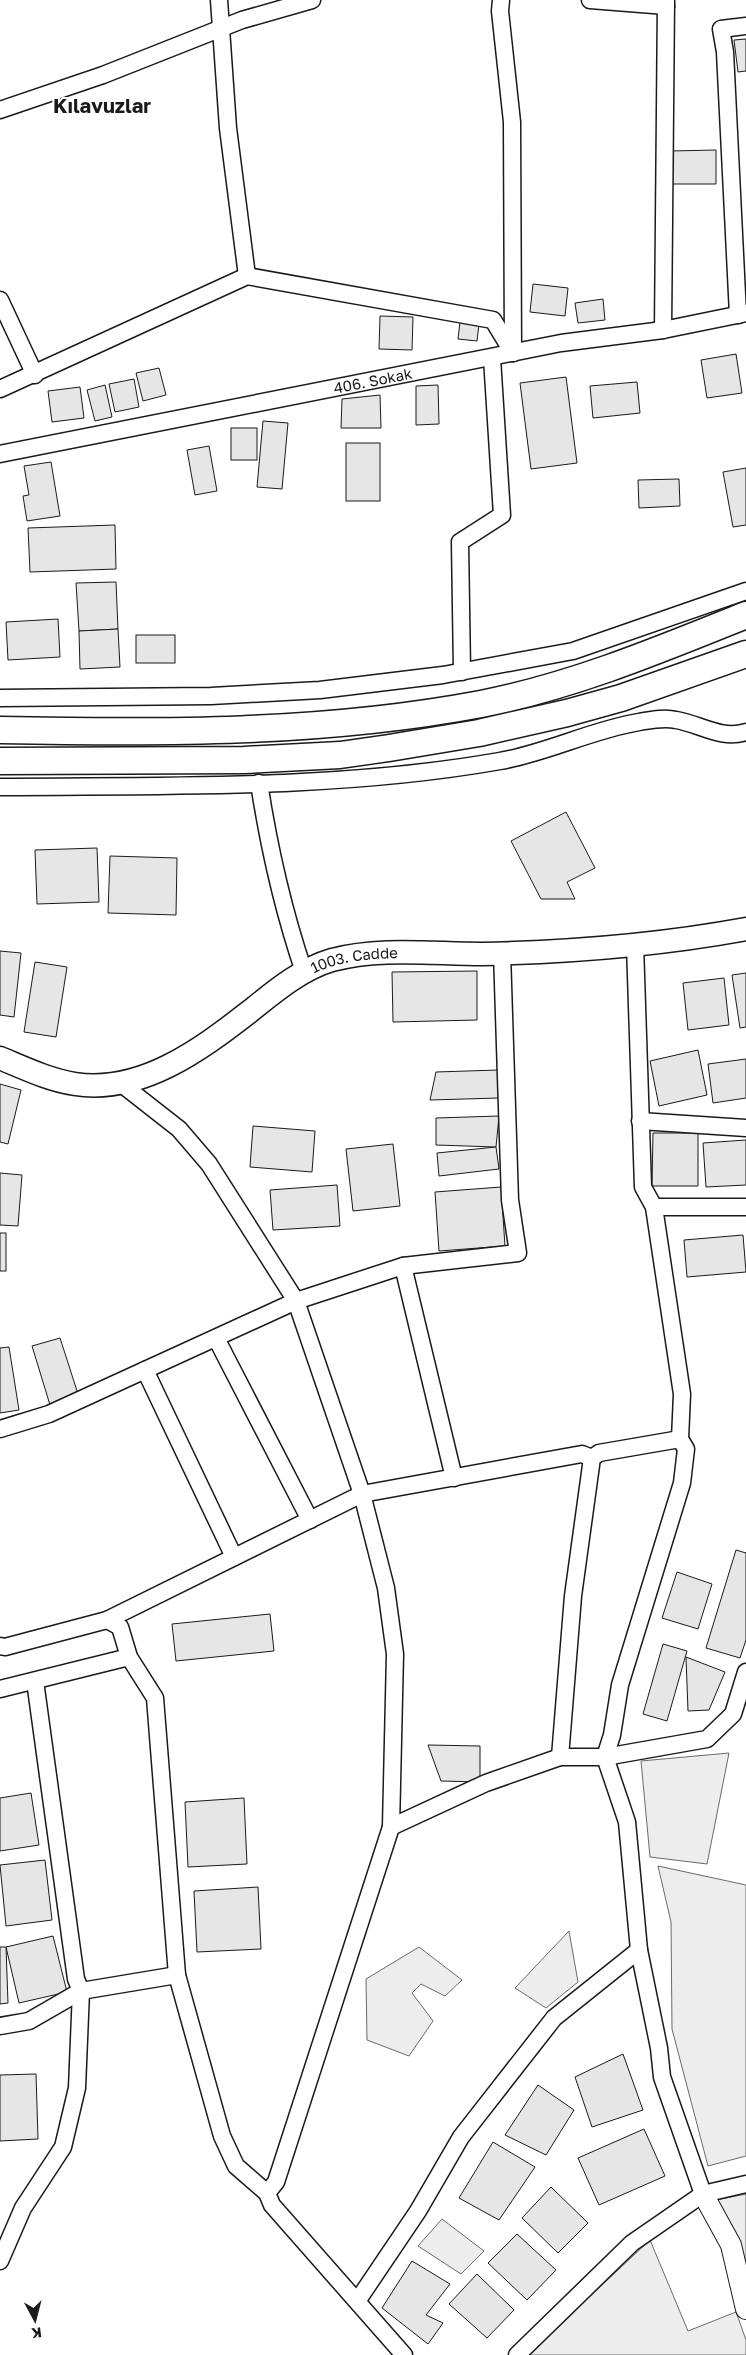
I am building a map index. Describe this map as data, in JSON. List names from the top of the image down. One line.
{"streets":{"main road":["1003. Cadde"],"street":["406. Sokak"]},"districts":["Kılavuzlar"],"north":"bottom"}
